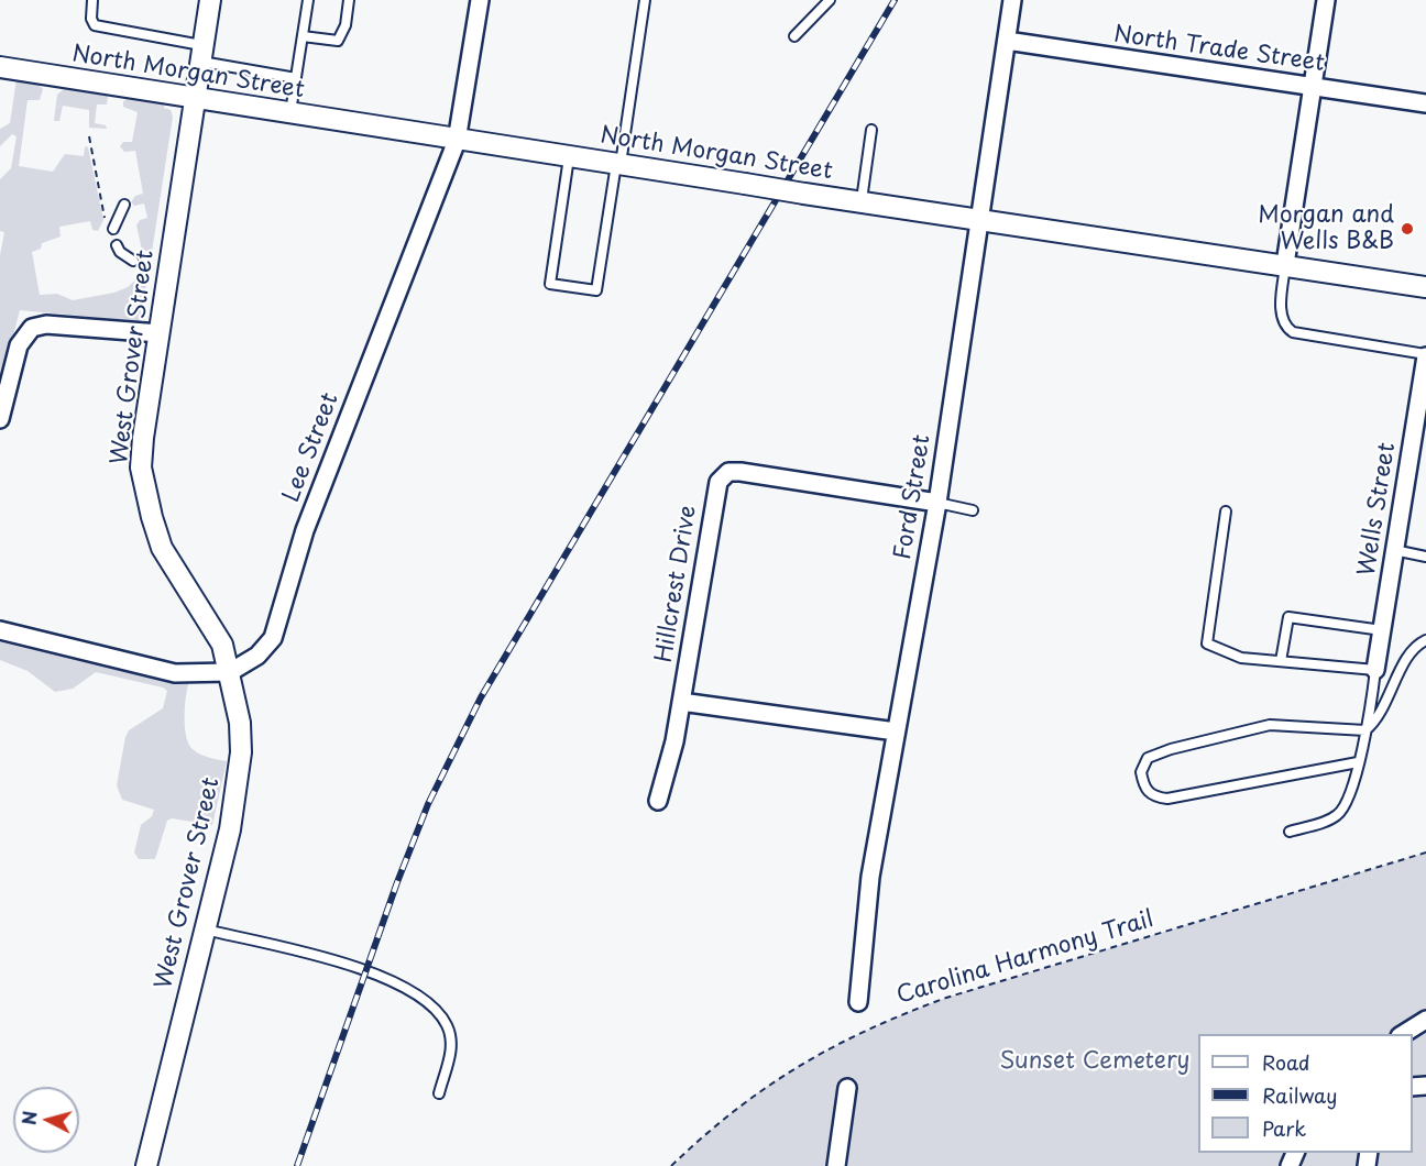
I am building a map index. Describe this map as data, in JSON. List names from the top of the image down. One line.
{"streets":{"street":["North Trade Street","North Morgan Street","West Grover Street","Lee Street","Ford Street","Wells Street","Hillcrest Drive"],"path":["Carolina Harmony Trail"]},"crossings":[["North Trade Street","Ford Street"],["North Morgan Street","West Grover Street"],["North Morgan Street","Lee Street"],["North Morgan Street","Ford Street"],["West Grover Street","Lee Street"],["Ford Street","Hillcrest Drive"]],"parks":["Sunset Cemetery"],"places":["Morgan and Wells B&B"],"legend":["Road","Railway","Park"],"north":"left"}
